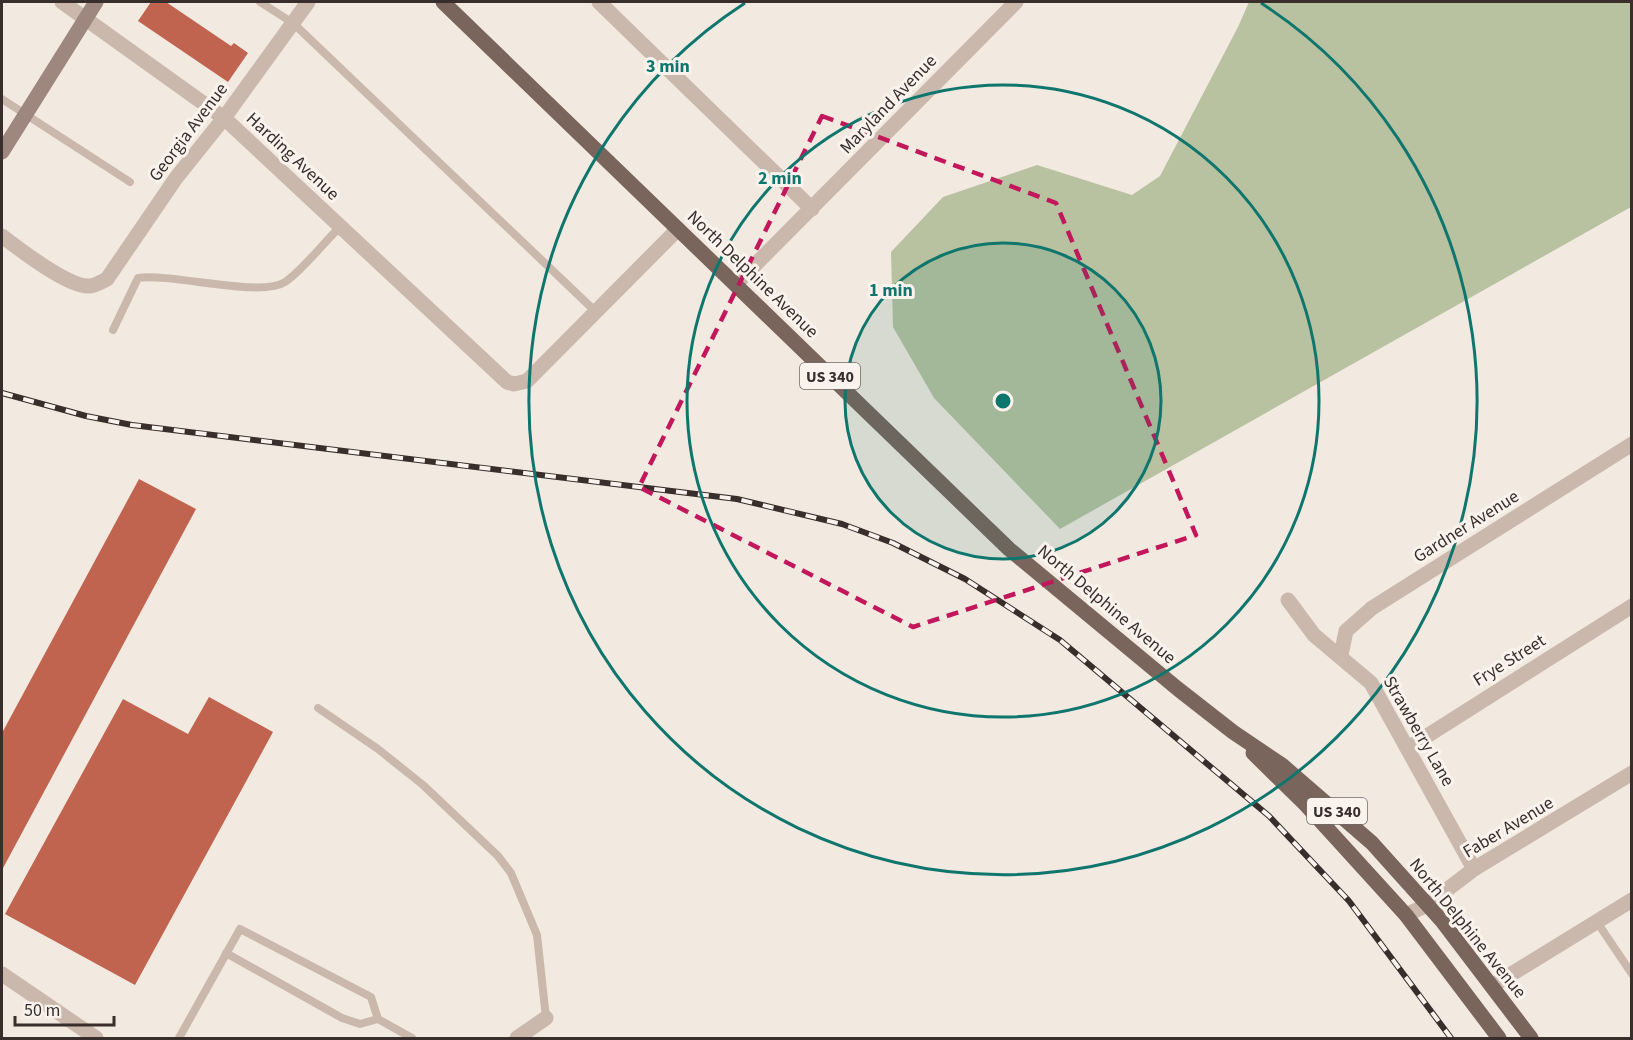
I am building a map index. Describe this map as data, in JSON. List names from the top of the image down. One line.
{"streets":{"main road":["North Delphine Avenue","US 340"],"street":["Maryland Avenue","Georgia Avenue","Harding Avenue","Gardner Avenue","Frye Street","Strawberry Lane","Faber Avenue"]},"crossings":[["Maryland Avenue","North Delphine Avenue"],["Georgia Avenue","Harding Avenue"],["North Delphine Avenue","Faber Avenue"],["Gardner Avenue","Strawberry Lane"],["Frye Street","Strawberry Lane"],["Strawberry Lane","Faber Avenue"]],"scale_bar":"50 m","rings":["3 min","2 min","1 min"]}
